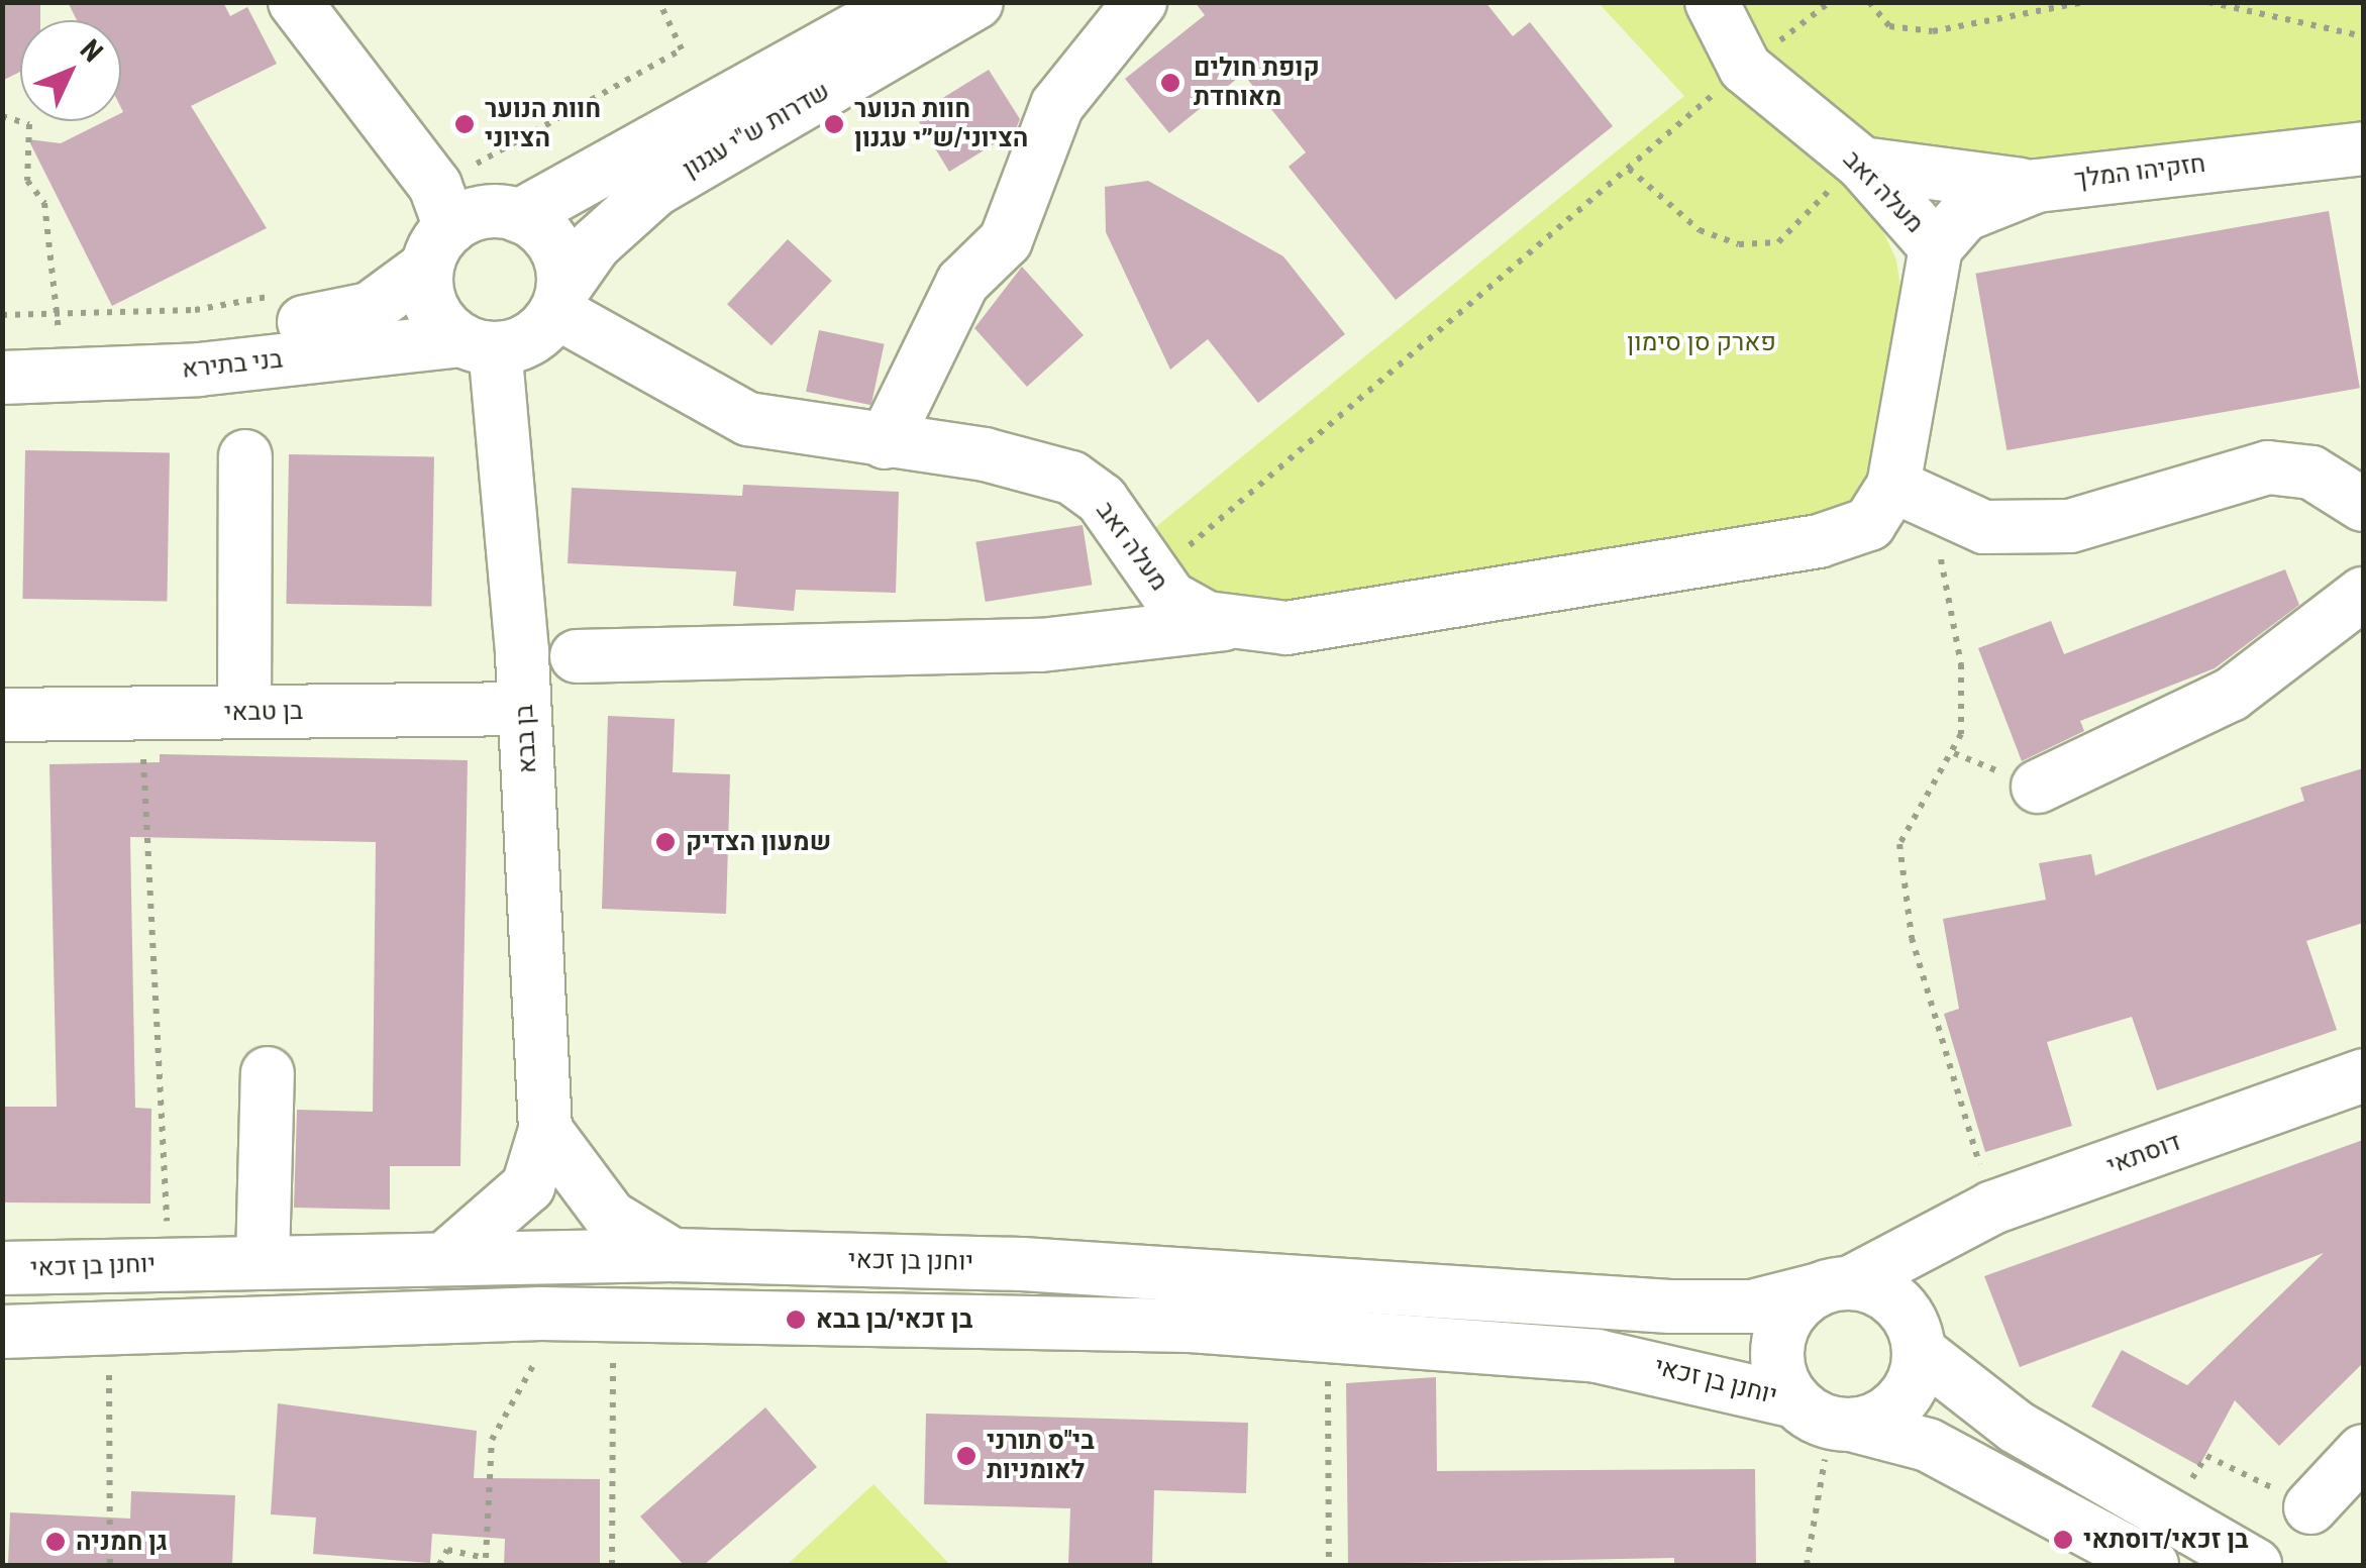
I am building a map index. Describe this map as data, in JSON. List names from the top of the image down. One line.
{"streets":{"street":["שדרות ש\"י עגנון","חזקיהו המלך","מעלה זאב","בני בתירא","בן טבאי","בן בבא","דוסתאי","יוחנן בן זכאי"]},"crossings":[["שדרות ש\"י עגנון","מעלה זאב"],["שדרות ש\"י עגנון","בני בתירא"],["שדרות ש\"י עגנון","בן בבא"],["חזקיהו המלך","מעלה זאב"],["מעלה זאב","בני בתירא"],["מעלה זאב","בן בבא"],["בני בתירא","בן בבא"],["בן טבאי","בן בבא"],["בן בבא","יוחנן בן זכאי"],["דוסתאי","יוחנן בן זכאי"]],"parks":["פארק סן סימון"],"places":["קופת חולים מאוחדת","חוות הנוער הציוני","חוות הנוער הציוני/ש״י עגנון","שמעון הצדיק","בן זכאי/בן בבא","בי\"ס תורני לאומניות","בן זכאי/דוסתאי","גן חמניה"],"north":"top right"}
